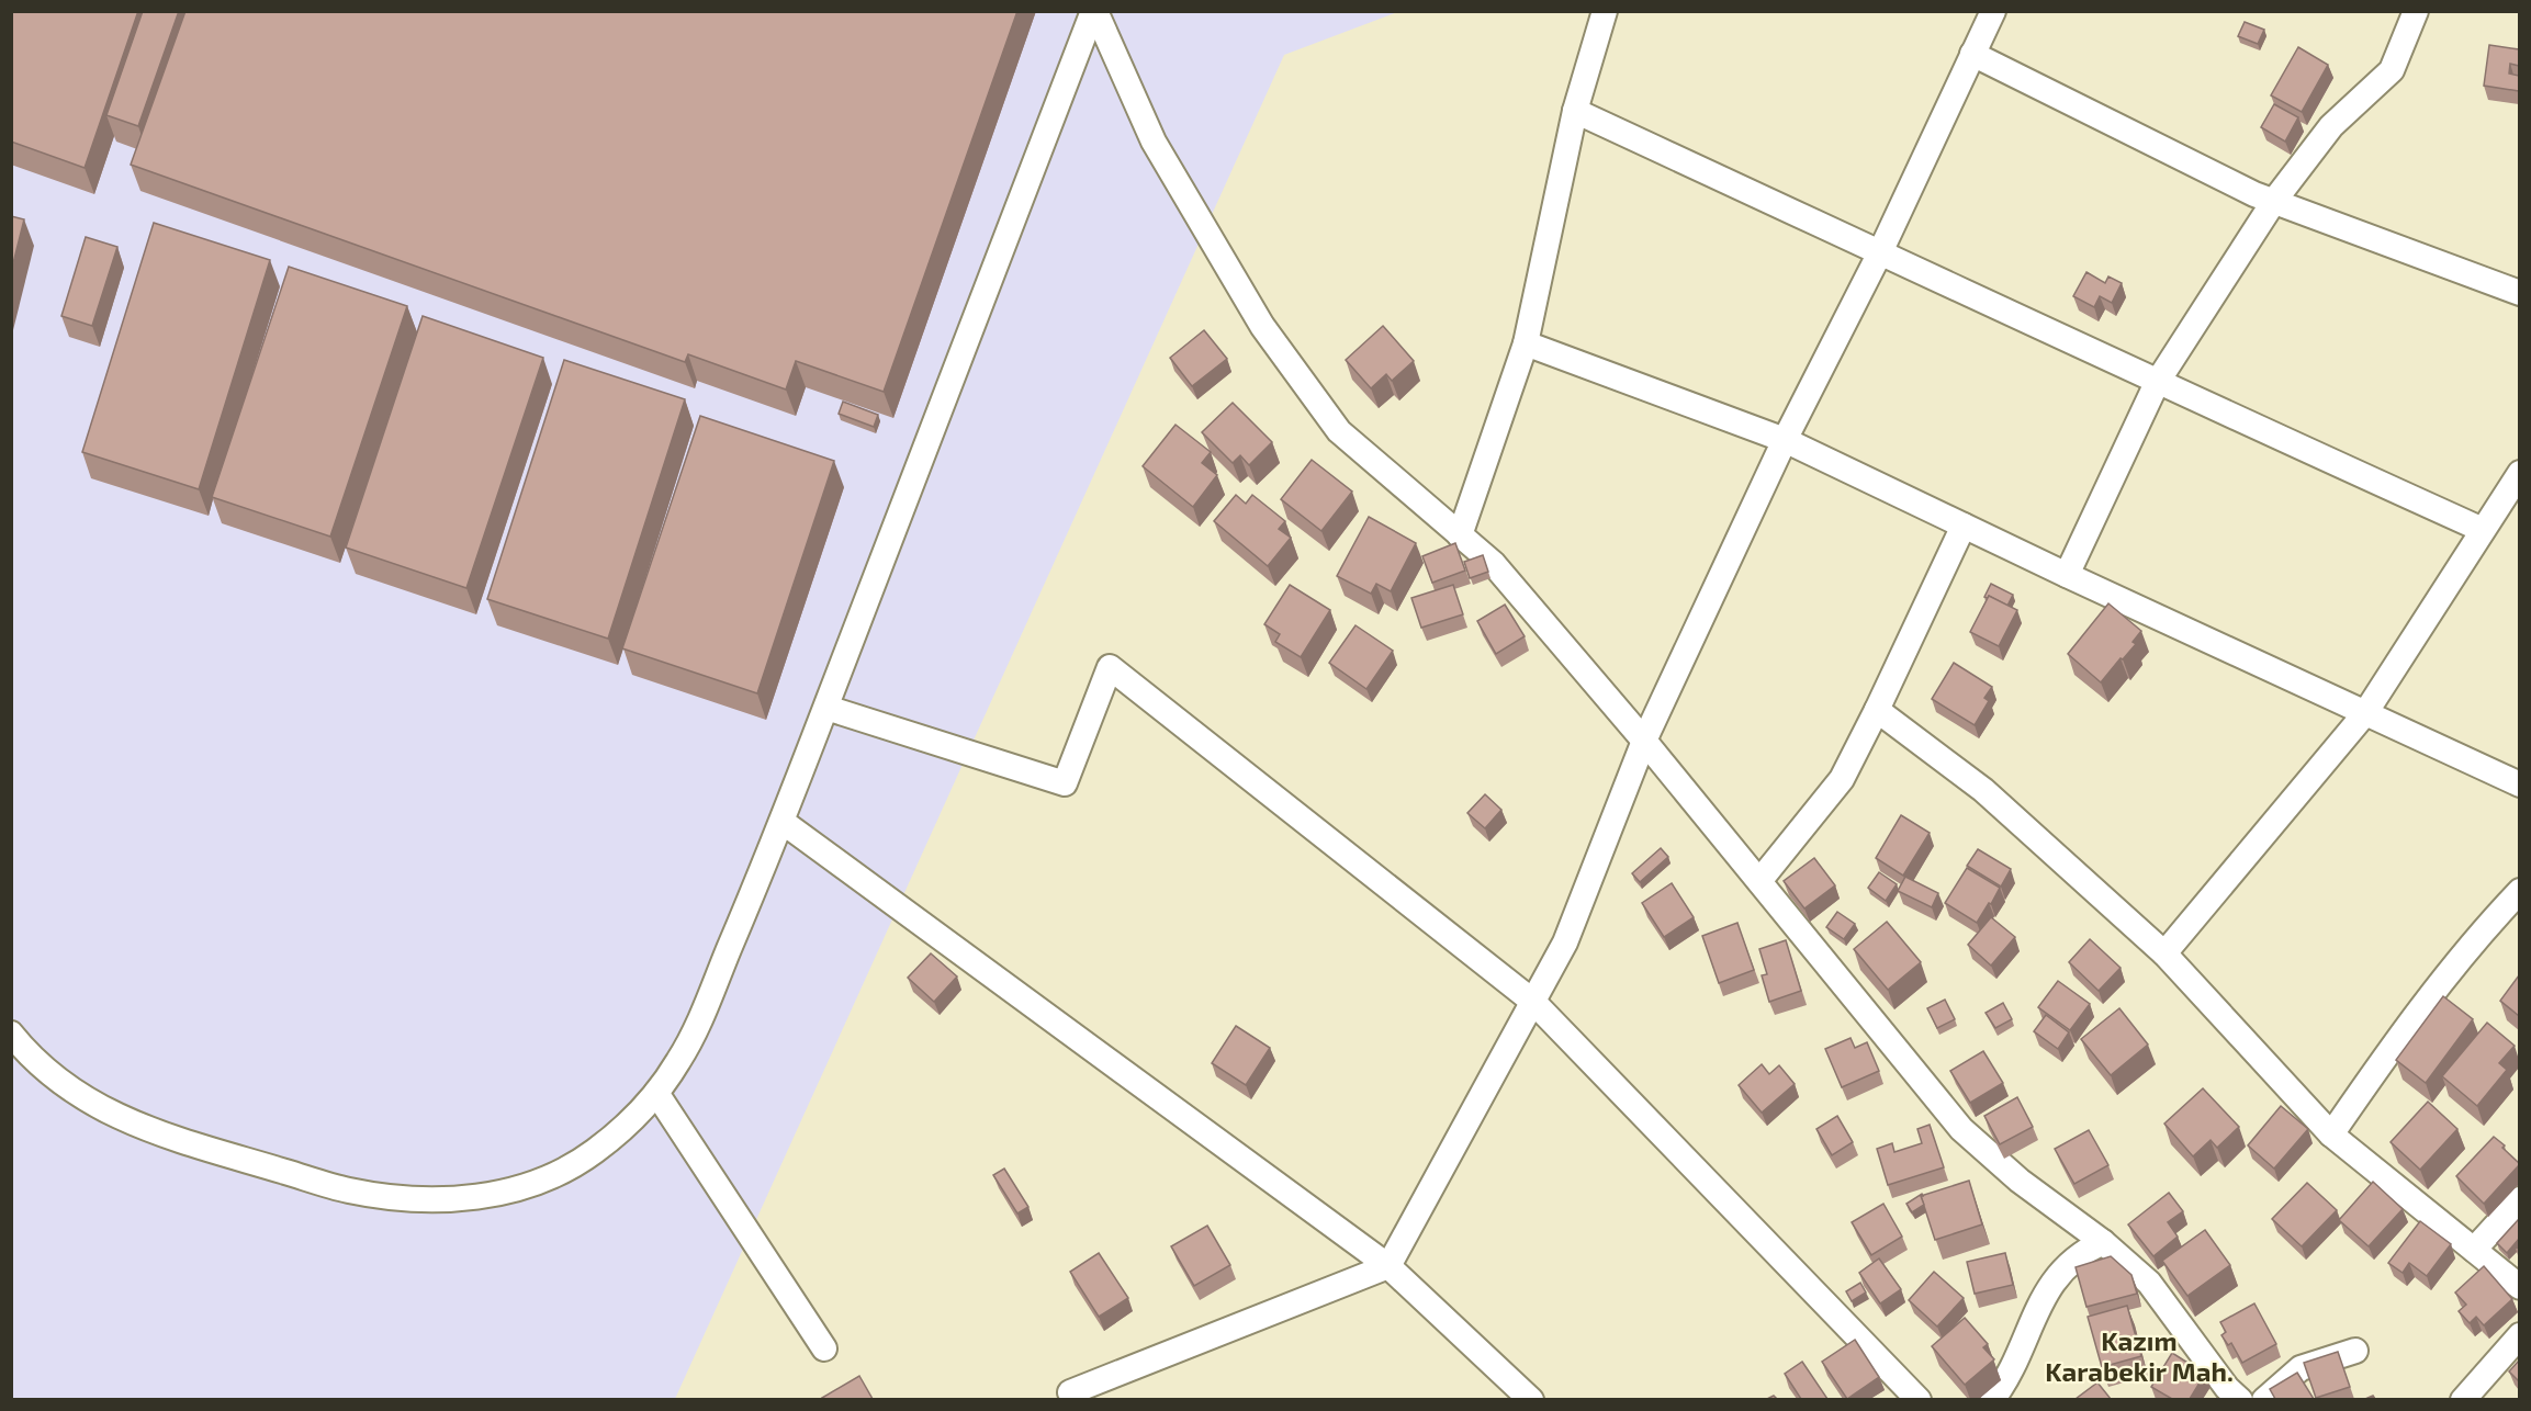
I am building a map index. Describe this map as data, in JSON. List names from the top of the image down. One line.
{"districts":["Kazım Karabekir Mah."]}
